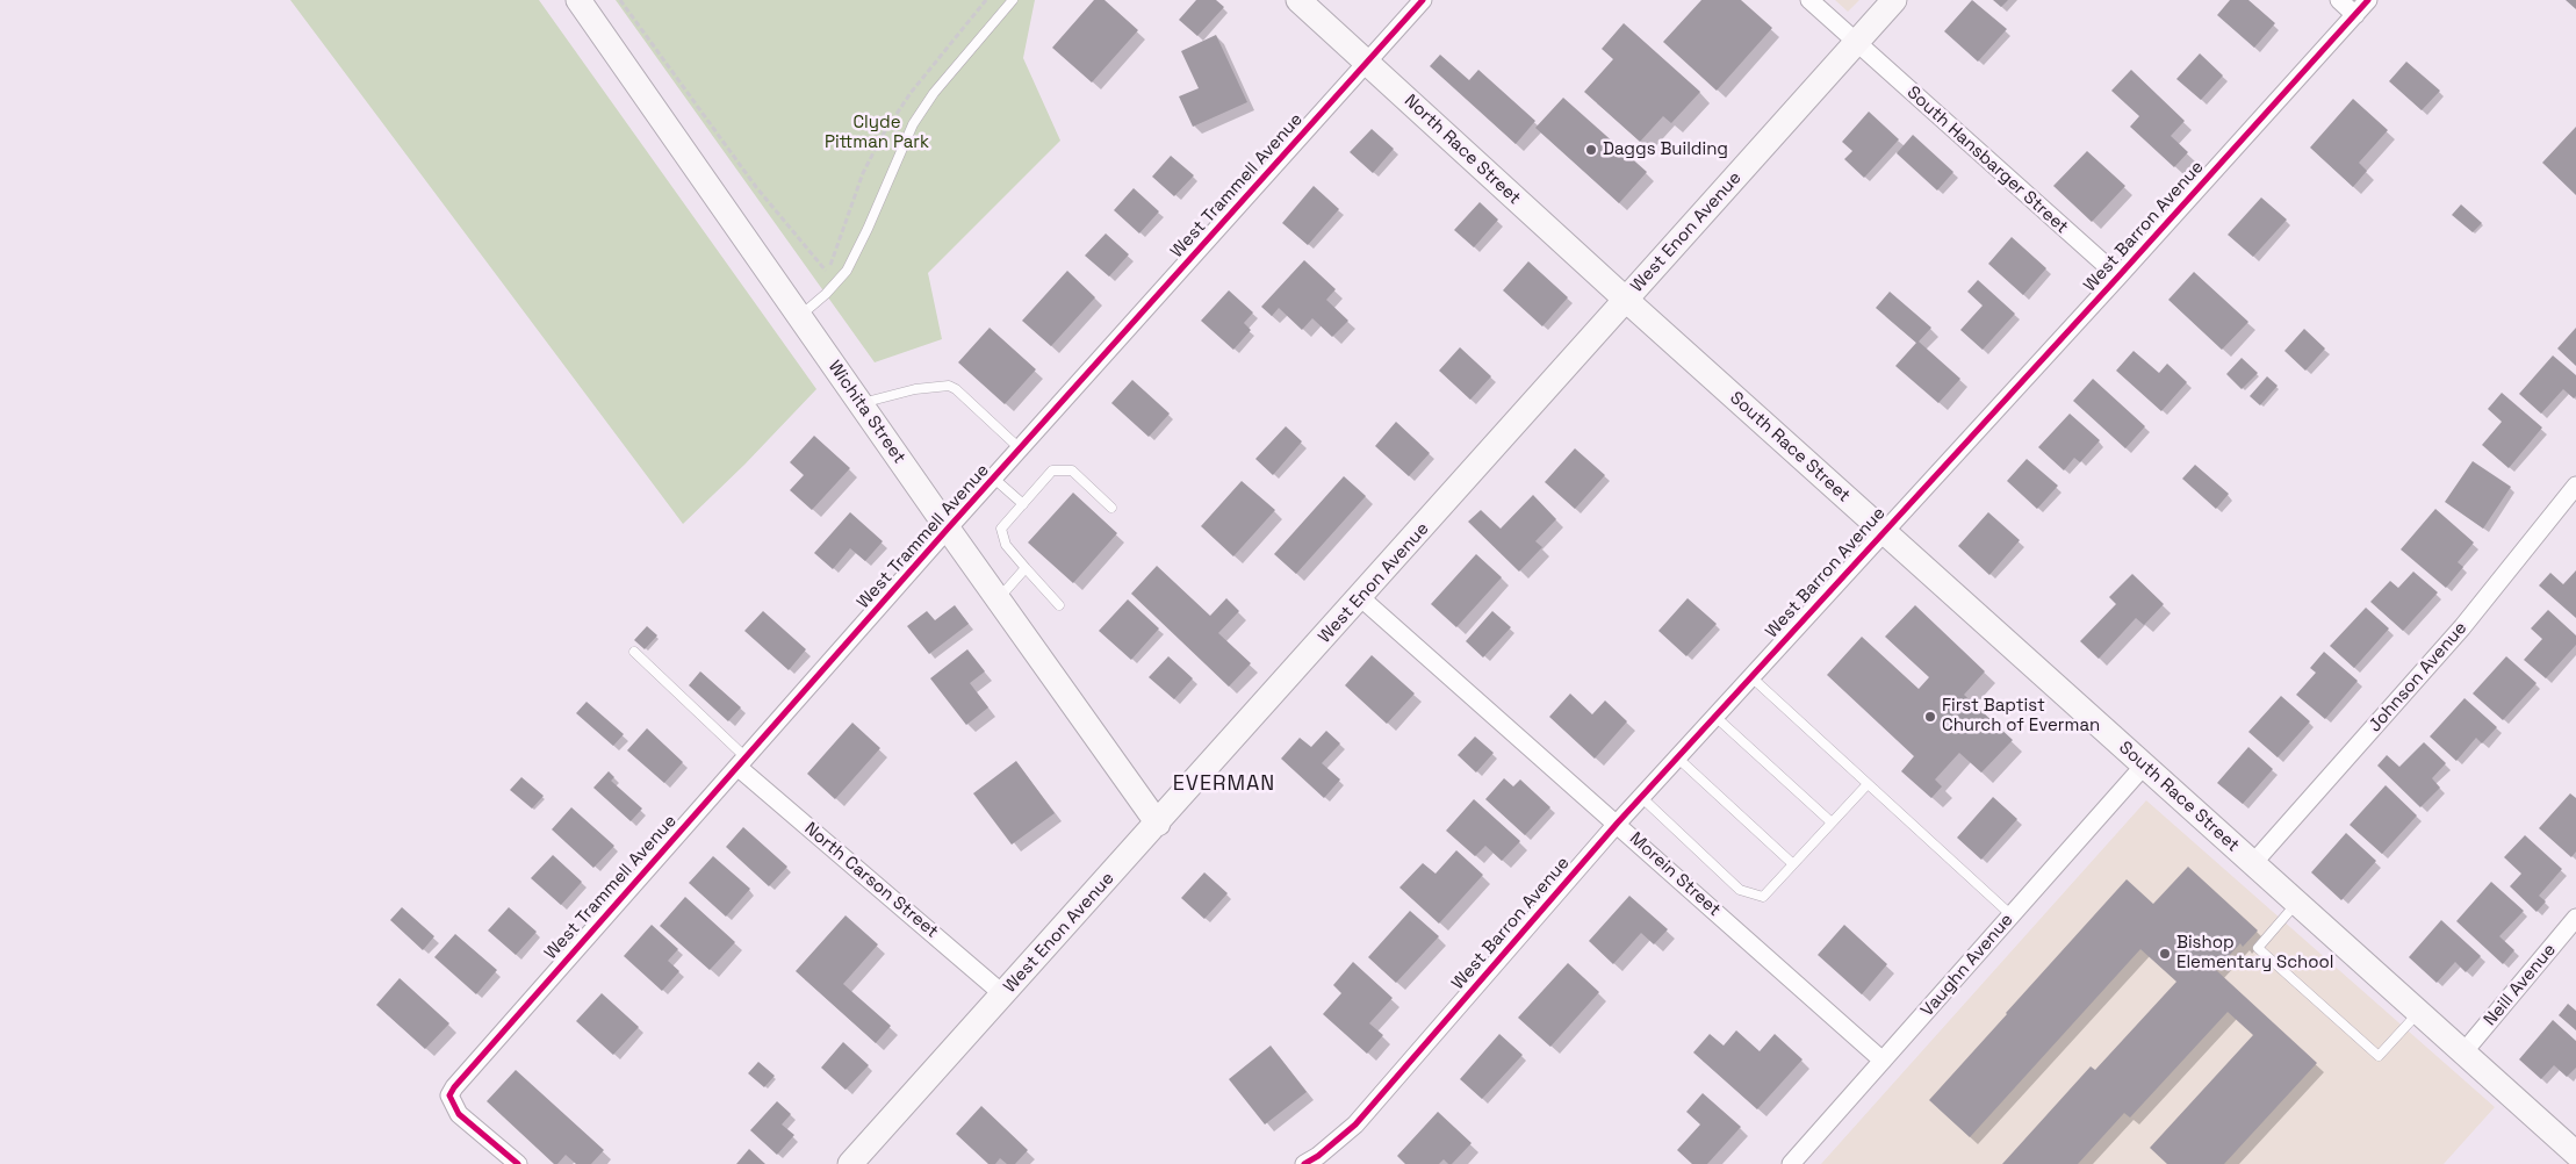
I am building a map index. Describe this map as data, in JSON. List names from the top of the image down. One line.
{"streets":{"street":["North Race Street","South Hansbarger Street","West Trammell Avenue","West Barron Avenue","West Enon Avenue","Wichita Street","South Race Street","Johnson Avenue","Morein Street","North Carson Street","Vaughn Avenue","Neill Avenue"]},"crossings":[["North Race Street","West Trammell Avenue"],["North Race Street","West Enon Avenue"],["North Race Street","South Race Street"],["South Hansbarger Street","West Barron Avenue"],["South Hansbarger Street","West Enon Avenue"],["West Trammell Avenue","Wichita Street"],["West Trammell Avenue","North Carson Street"],["West Barron Avenue","South Race Street"],["West Barron Avenue","Morein Street"],["West Enon Avenue","Wichita Street"],["West Enon Avenue","South Race Street"],["West Enon Avenue","Morein Street"],["West Enon Avenue","North Carson Street"],["South Race Street","Johnson Avenue"],["South Race Street","Vaughn Avenue"],["South Race Street","Neill Avenue"],["Morein Street","Vaughn Avenue"]],"districts":["EVERMAN"],"parks":["Clyde Pittman Park"],"places":["Daggs Building","First Baptist Church of Everman","Bishop Elementary School"]}
